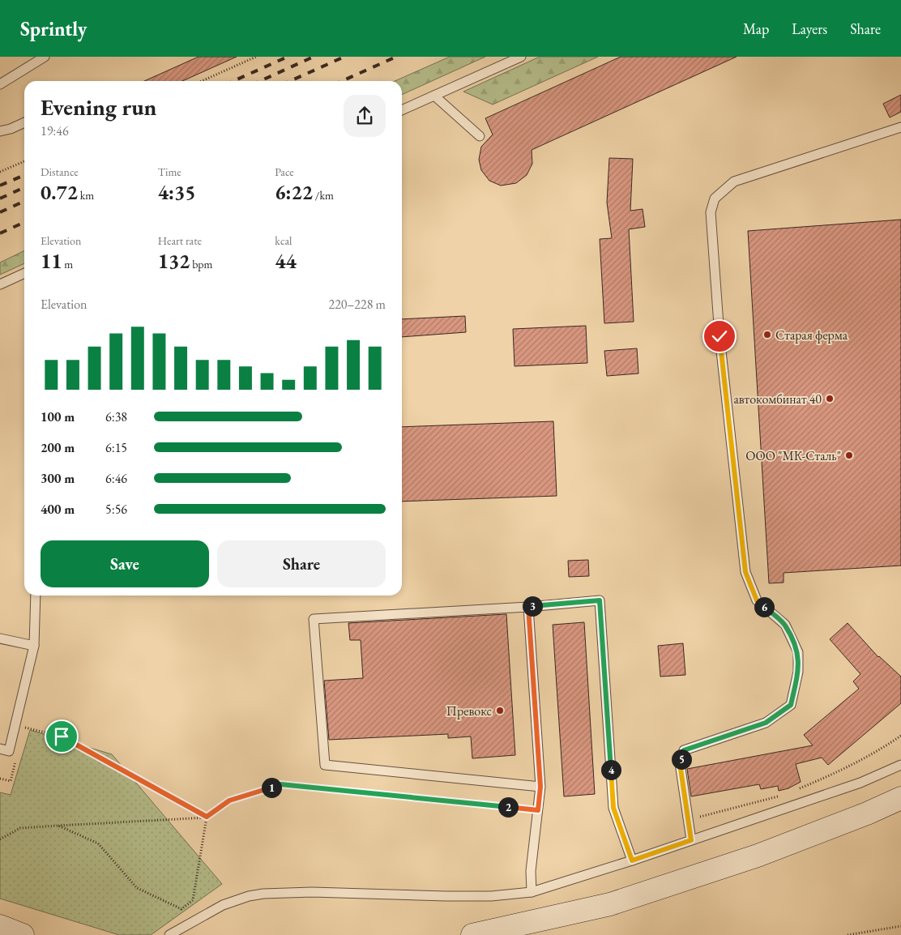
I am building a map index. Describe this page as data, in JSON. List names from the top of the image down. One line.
{"places":["Старая ферма","автокомбинат 40","ООО \"МК-Сталь\"","Превокс"],"page":{"header":"Sprintly","nav":["Map","Layers","Share"],"heading":["Evening run","19:46"],"stats":[["Distance","0.72 km"],["Time","4:35"],["Pace","6:22 /km"],["Elevation","11 m"],["Heart rate","132 bpm"],["kcal","44"]],"chart":["Elevation","220–228 m"],"list":[{"name":"100 m","note":"6:38"},{"name":"200 m","note":"6:15"},{"name":"300 m","note":"6:46"},{"name":"400 m","note":"5:56"}],"buttons":["Save","Share"],"pins":["3","6","5","4","1","2"]}}
